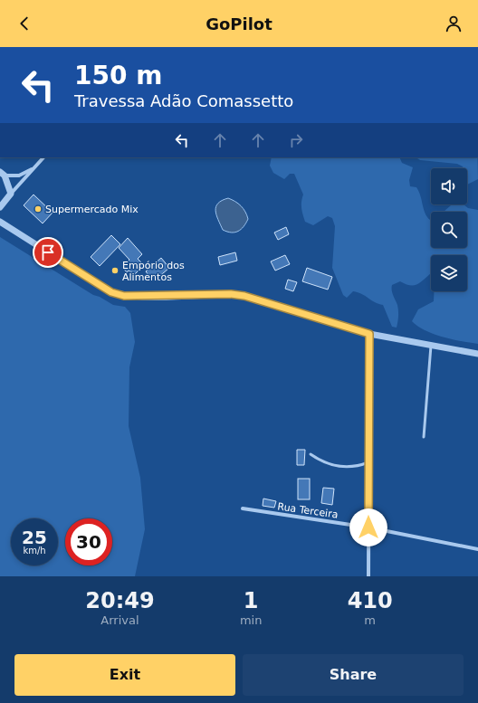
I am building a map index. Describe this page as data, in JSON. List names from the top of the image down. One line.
{"streets":{"street":["Rua Terceira"]},"places":["Supermercado Mix","Empório dos Alimentos"],"page":{"header":"GoPilot","turn":["150 m","Travessa Adão Comassetto"],"speed":"25 km/h","limit":"30","eta":["20:49","Arrival","1","min","410","m"],"buttons":["Exit","Share"]}}
